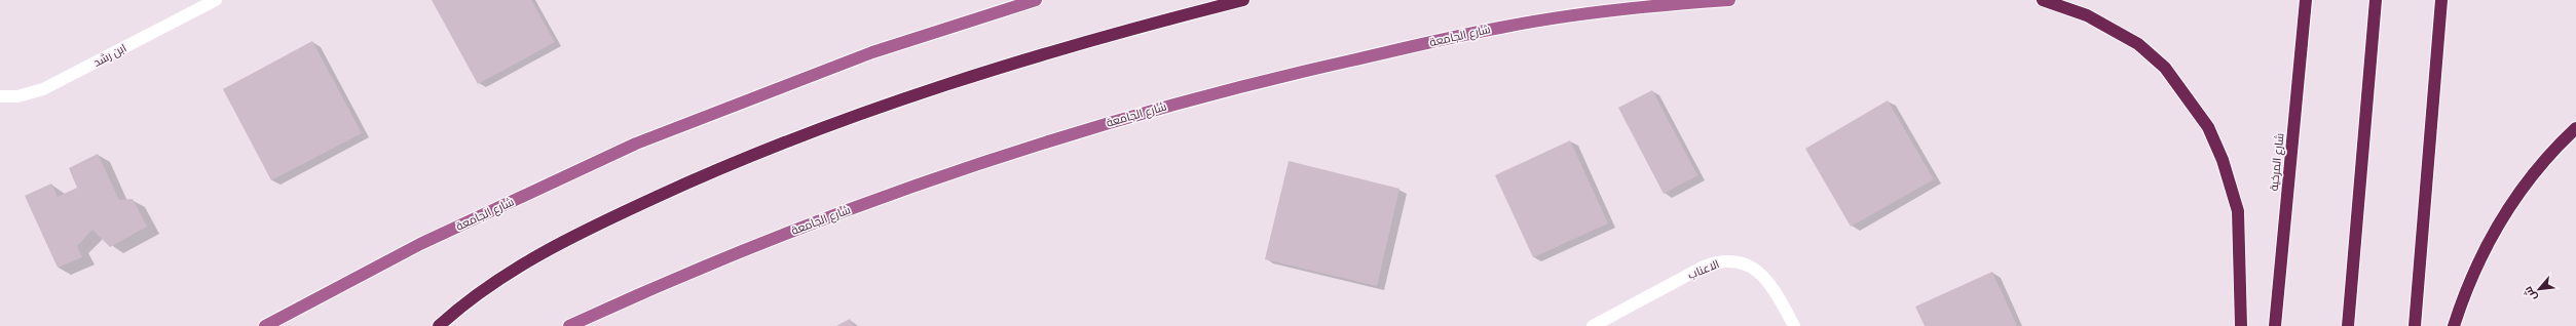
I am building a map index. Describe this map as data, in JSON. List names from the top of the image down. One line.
{"streets":{"highway":["شارع المرخية"],"main road":["شارع الجامعة"],"street":["ابن رشد","الاعناب"]},"north":"bottom left"}
